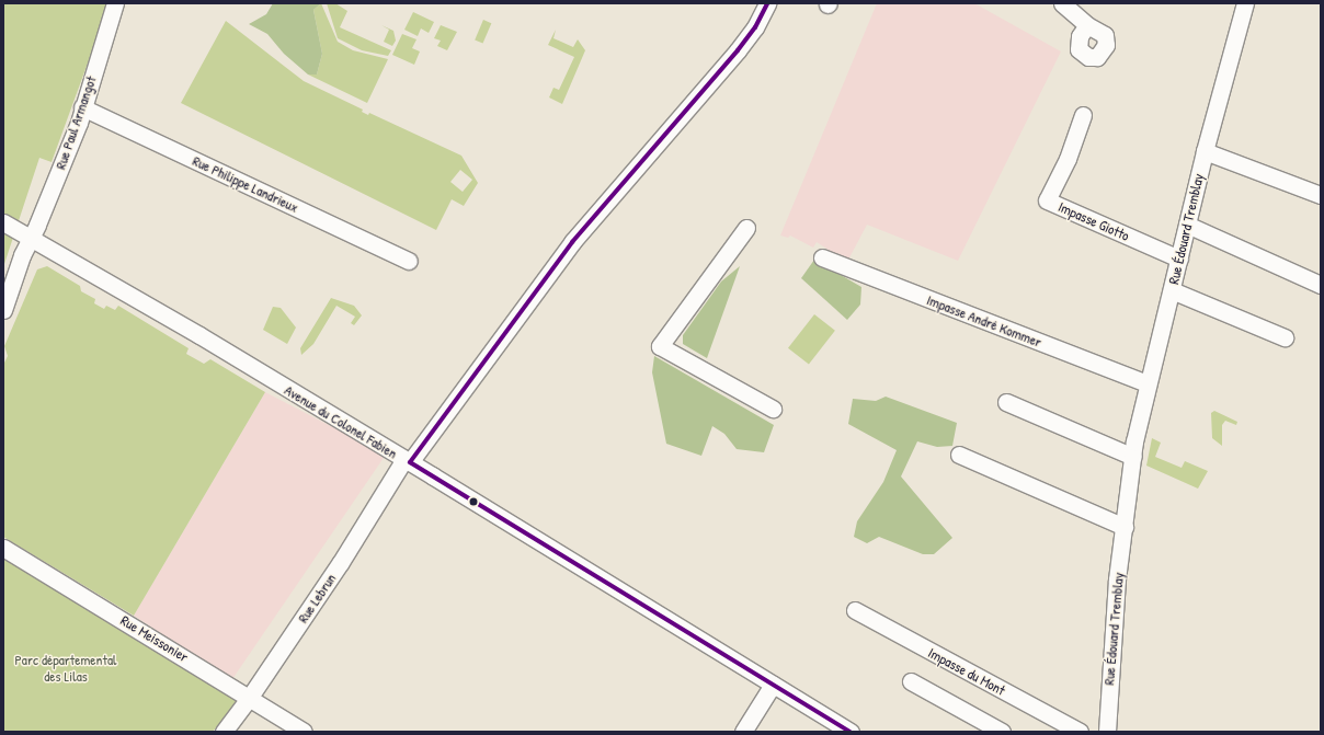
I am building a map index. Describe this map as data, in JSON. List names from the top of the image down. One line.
{"streets":{"street":["Rue Paul Armangot","Rue Philippe Landrieux","Impasse Giotto","Rue Édouard Tremblay","Impasse André Kommer","Avenue du Colonel Fabien","Rue Lebrun","Rue Meissonier","Impasse du Mont"]},"crossings":[["Rue Paul Armangot","Rue Philippe Landrieux"],["Rue Paul Armangot","Avenue du Colonel Fabien"],["Impasse Giotto","Rue Édouard Tremblay"],["Rue Édouard Tremblay","Impasse André Kommer"],["Avenue du Colonel Fabien","Rue Lebrun"],["Rue Lebrun","Rue Meissonier"]],"parks":["Parc départemental des Lilas"]}
